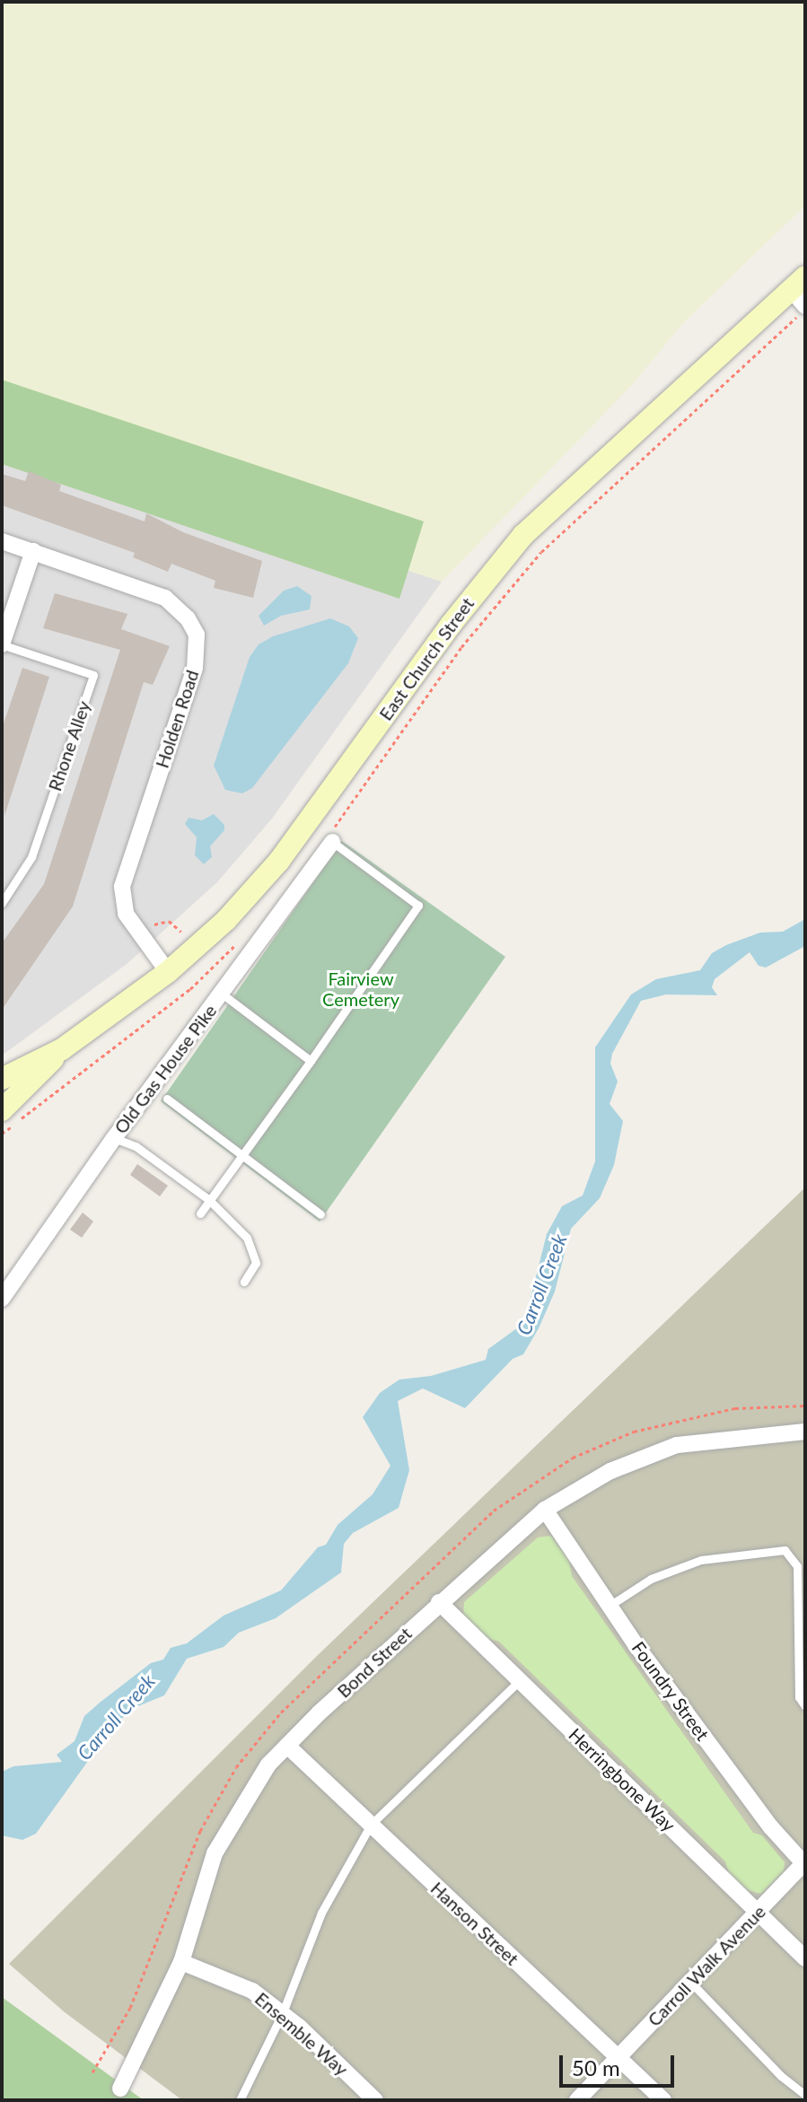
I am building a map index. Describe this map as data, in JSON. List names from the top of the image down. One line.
{"streets":{"main road":["East Church Street"],"street":["Holden Road","Old Gas House Pike","Bond Street","Foundry Street","Herringbone Way","Hanson Street","Carroll Walk Avenue","Ensemble Way"],"lane":["Rhone Alley"]},"crossings":[["East Church Street","Holden Road"],["Bond Street","Foundry Street"],["Bond Street","Herringbone Way"],["Bond Street","Hanson Street"],["Bond Street","Ensemble Way"],["Foundry Street","Carroll Walk Avenue"],["Herringbone Way","Carroll Walk Avenue"],["Hanson Street","Carroll Walk Avenue"]],"water":["Carroll Creek"],"parks":["Fairview Cemetery"],"scale_bar":"50 m"}
